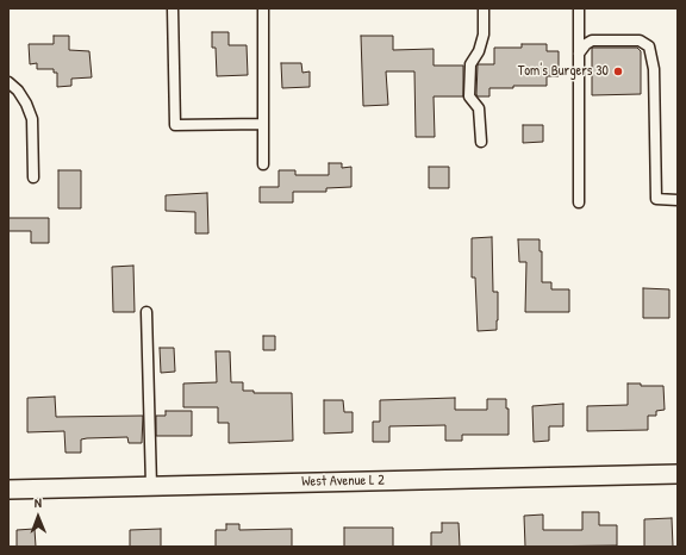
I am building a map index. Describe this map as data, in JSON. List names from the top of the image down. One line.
{"streets":{"street":["West Avenue L 2"]},"places":["Tom's Burgers 30"],"north":"top"}
